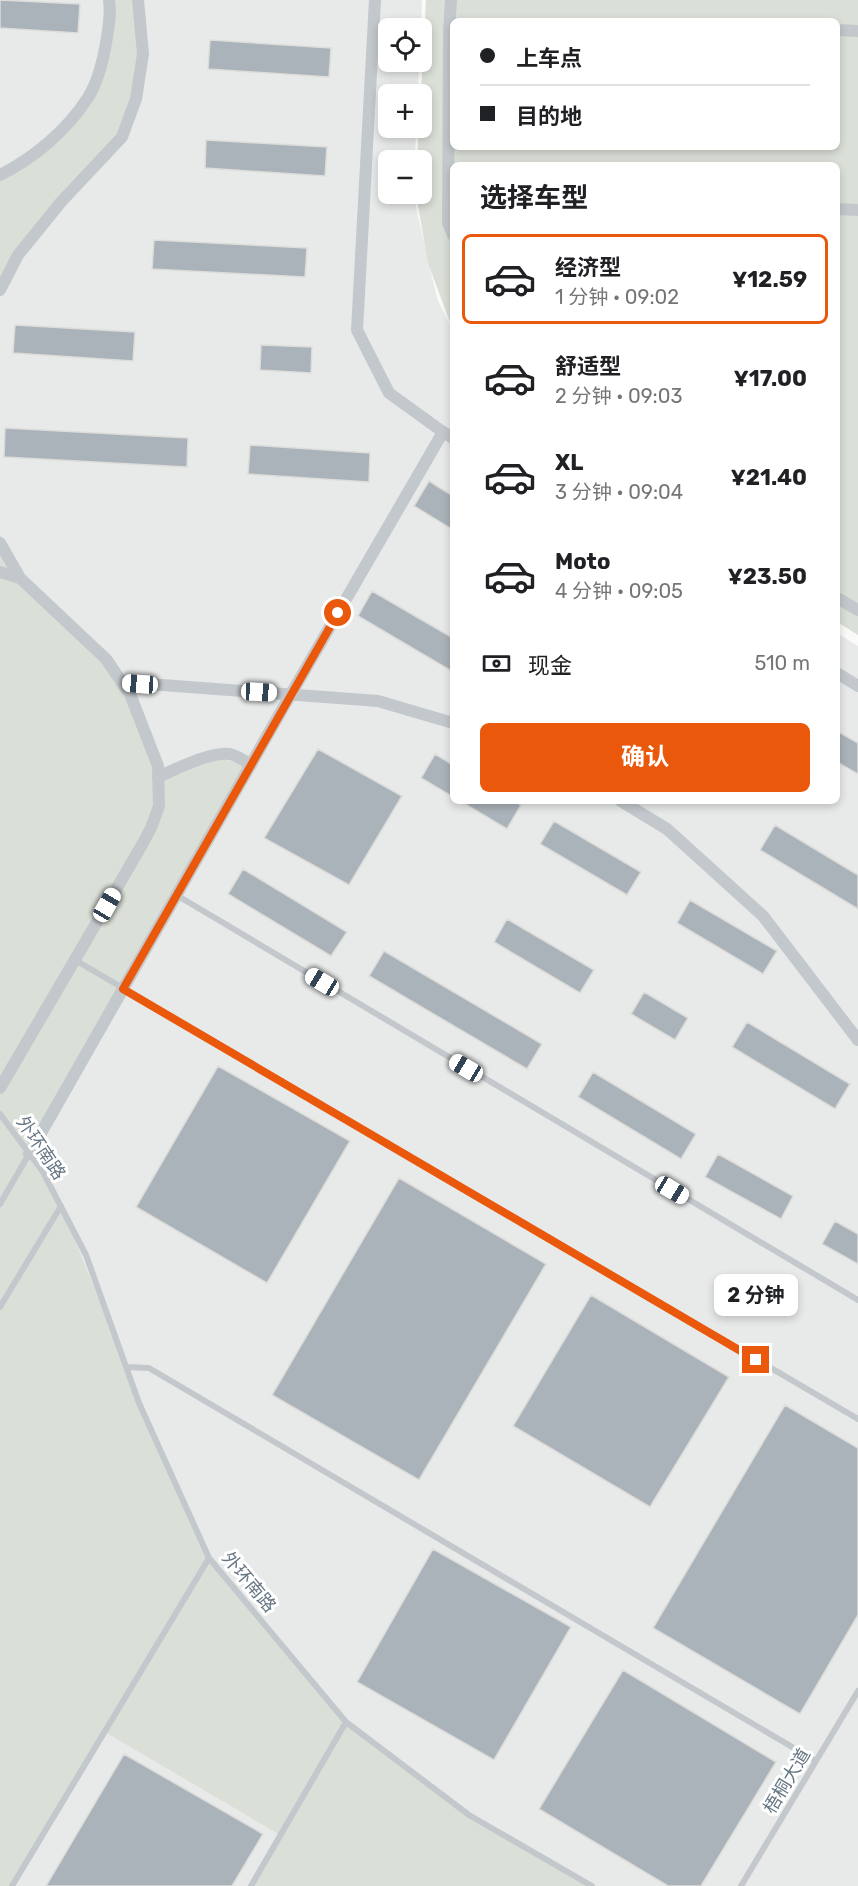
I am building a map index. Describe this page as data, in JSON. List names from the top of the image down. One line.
{"streets":{"lane":["外环南路","梧桐大道"]},"page":{"map_buttons":["+","−"],"banner":["上车点","目的地"],"heading":"选择车型","list":[{"name":"经济型","note":"1 分钟 · 09:02","value":"¥12.59"},{"name":"舒适型","note":"2 分钟 · 09:03","value":"¥17.00"},{"name":"XL","note":"3 分钟 · 09:04","value":"¥21.40"},{"name":"Moto","note":"4 分钟 · 09:05","value":"¥23.50"}],"pay":["现金","510 m"],"buttons":"确认","bubble":"2 分钟"}}
